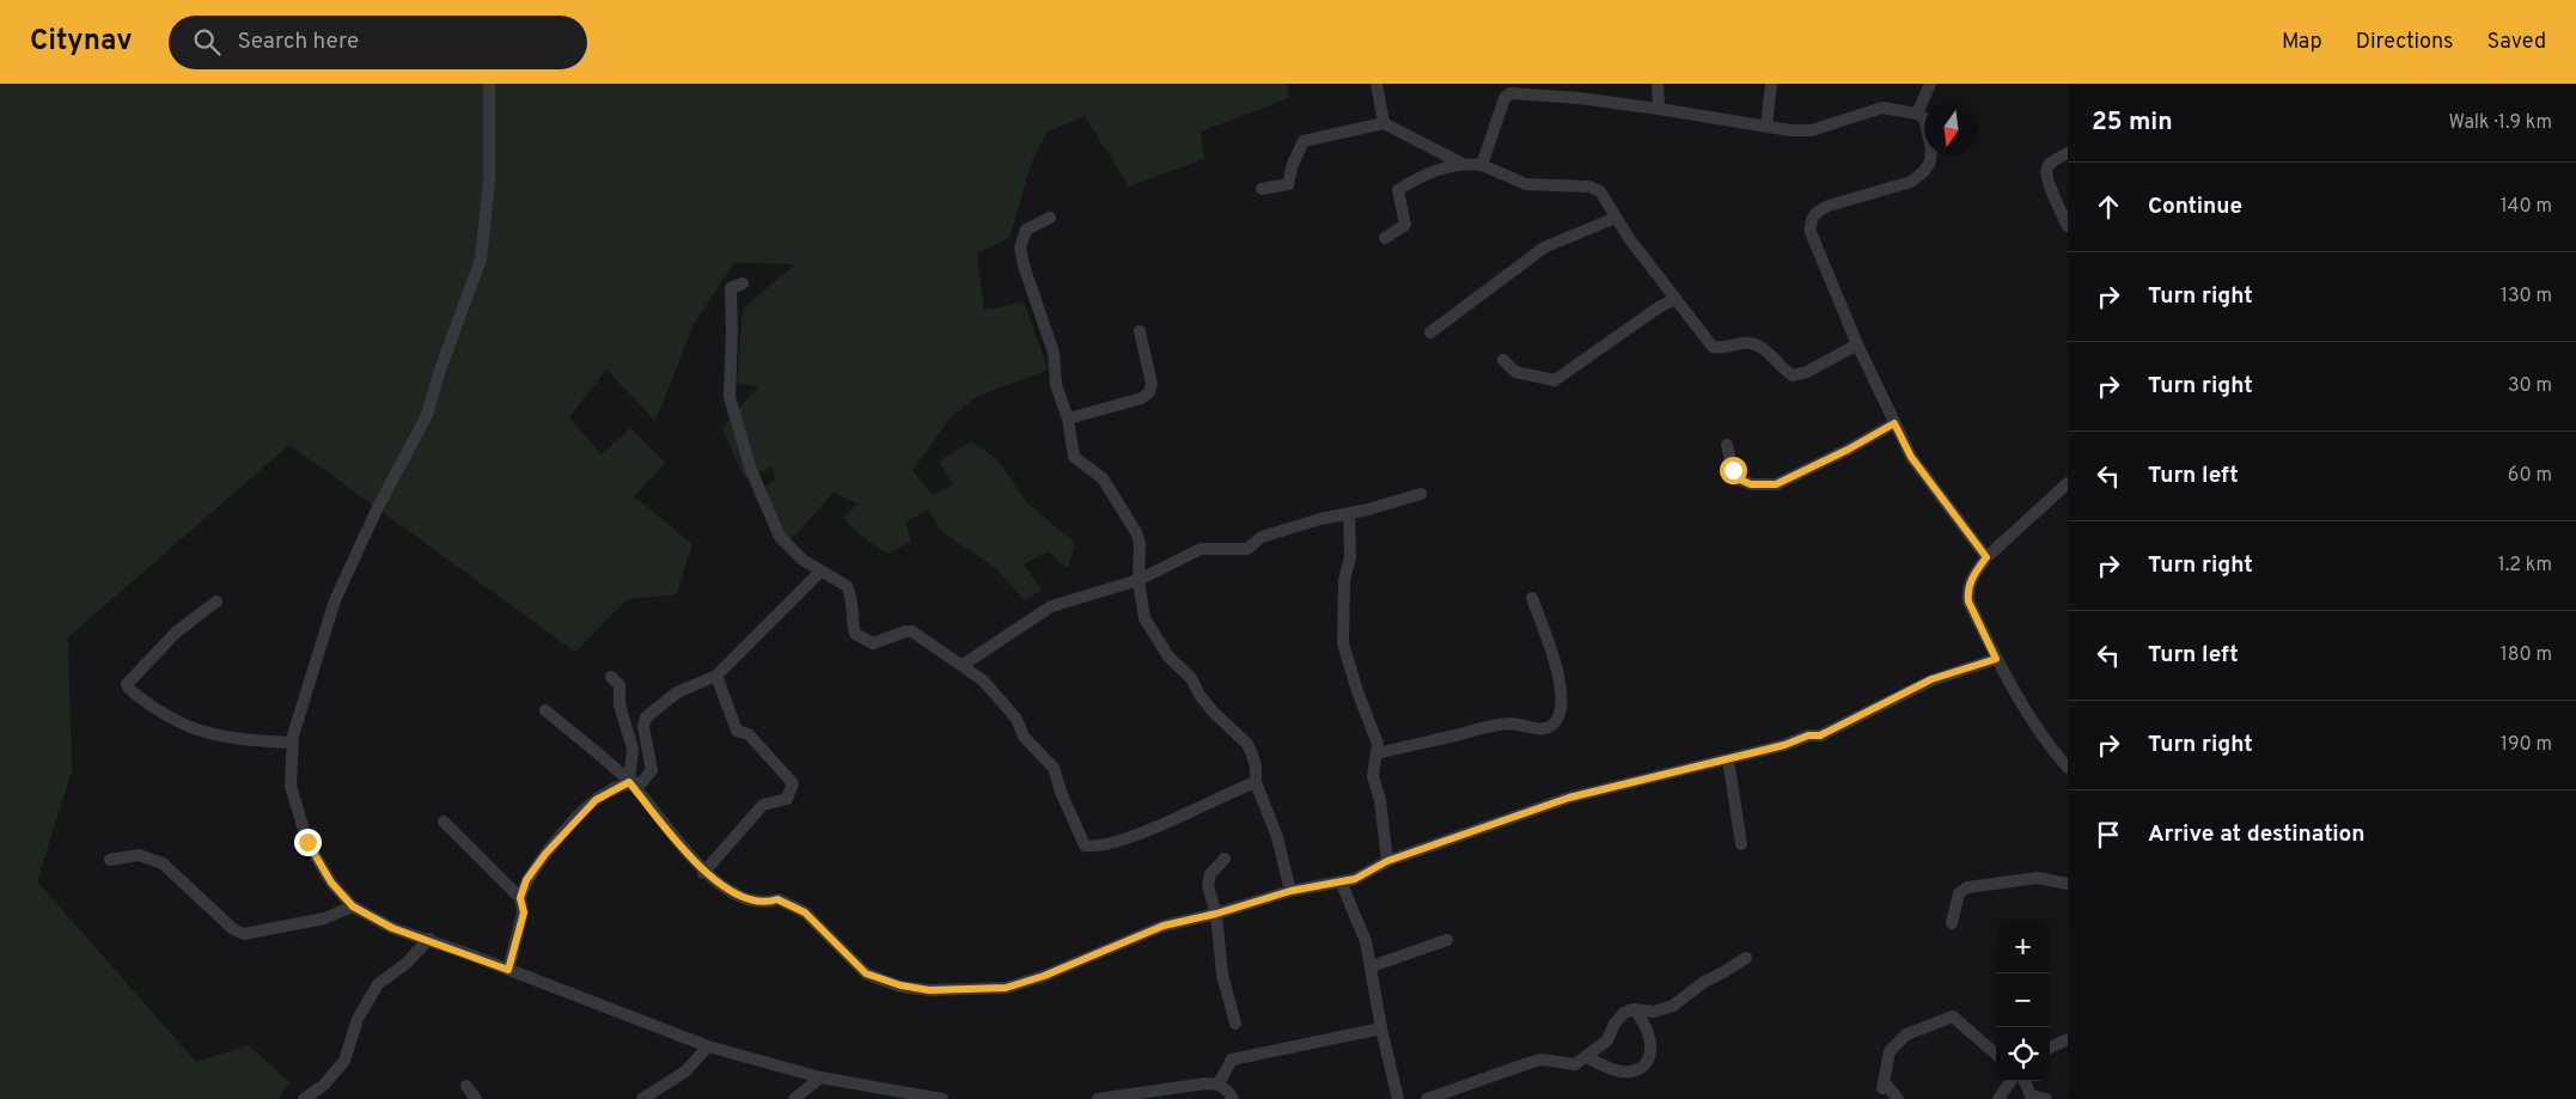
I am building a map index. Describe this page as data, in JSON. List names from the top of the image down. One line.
{"north":"bottom","page":{"header":"Citynav","search":"Search here","nav":["Map","Directions","Saved"],"heading":["25 min","Walk · 1.9 km"],"list":[["Continue","140 m"],["Turn right","130 m"],["Turn right","30 m"],["Turn left","60 m"],["Turn right","1.2 km"],["Turn left","180 m"],["Turn right","190 m"],"Arrive at destination"],"map_buttons":["+","−"]}}
